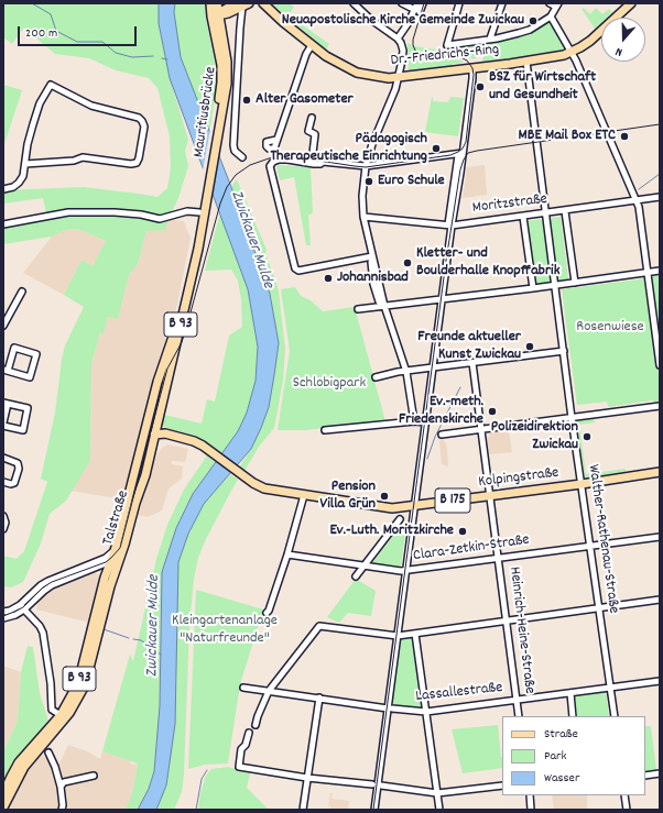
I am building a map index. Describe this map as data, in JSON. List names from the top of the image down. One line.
{"streets":{"main road":["Dr.-Friedrichs-Ring","Mauritiusbrücke","B 93","Kolpingstraße","B 175","Talstraße"],"street":["Moritzstraße","Walther-Rathenau-Straße","Clara-Zetkin-Straße","Heinrich-Heine-Straße","Lassallestraße"]},"crossings":[["Dr.-Friedrichs-Ring","Walther-Rathenau-Straße"],["Mauritiusbrücke","B 93"],["Mauritiusbrücke","Talstraße"],["Moritzstraße","Walther-Rathenau-Straße"],["Kolpingstraße","B 175"],["Kolpingstraße","Talstraße"],["Kolpingstraße","Walther-Rathenau-Straße"],["Kolpingstraße","Heinrich-Heine-Straße"],["B 175","Talstraße"],["Walther-Rathenau-Straße","Clara-Zetkin-Straße"],["Walther-Rathenau-Straße","Lassallestraße"],["Clara-Zetkin-Straße","Heinrich-Heine-Straße"],["Heinrich-Heine-Straße","Lassallestraße"]],"water":["Zwickauer Mulde"],"parks":["Rosenwiese","Schlobigpark","Kleingartenanlage \"Naturfreunde\""],"places":["Neuapostolische Kirche Gemeinde Zwickau","BSZ für Wirtschaft und Gesundheit","Alter Gasometer","MBE Mail Box ETC","Pädagogisch Therapeutische Einrichtung","Euro Schule","Kletter- und Boulderhalle Knopffabrik","Johannisbad","Freunde aktueller Kunst Zwickau","Ev.-meth. Friedenskirche","Polizeidirektion Zwickau","Pension Villa Grün","Ev.-Luth. Moritzkirche"],"legend":["Straße","Park","Wasser"],"scale_bar":"200 m","north":"bottom"}
